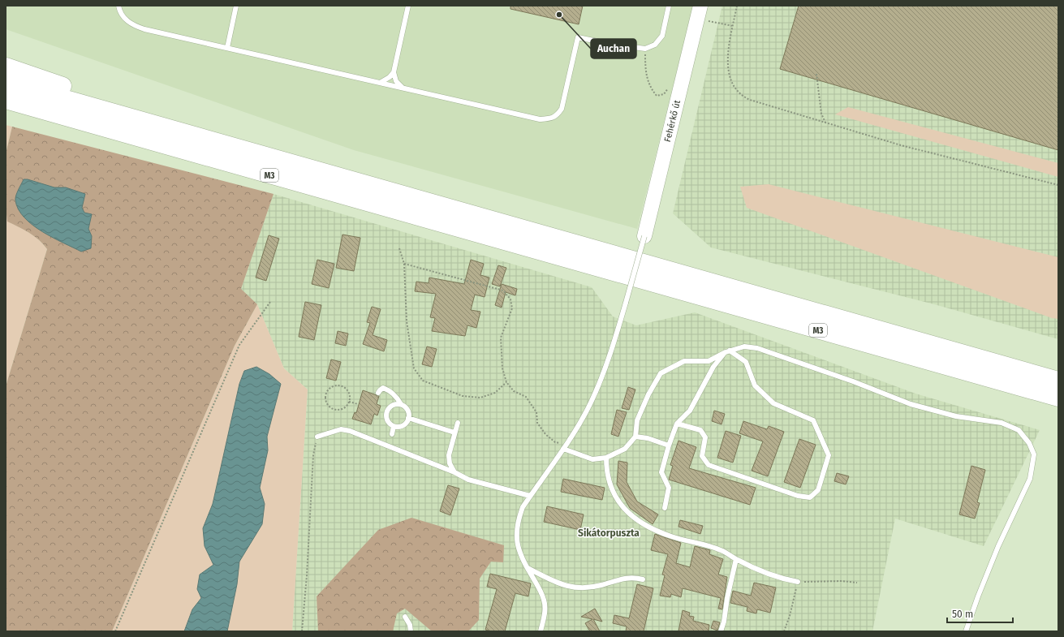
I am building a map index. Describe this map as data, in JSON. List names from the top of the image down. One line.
{"streets":{"highway":["M3"],"street":["Fehérkő út"]},"districts":["Sikátorpuszta"],"places":["Auchan"],"scale_bar":"50 m"}
